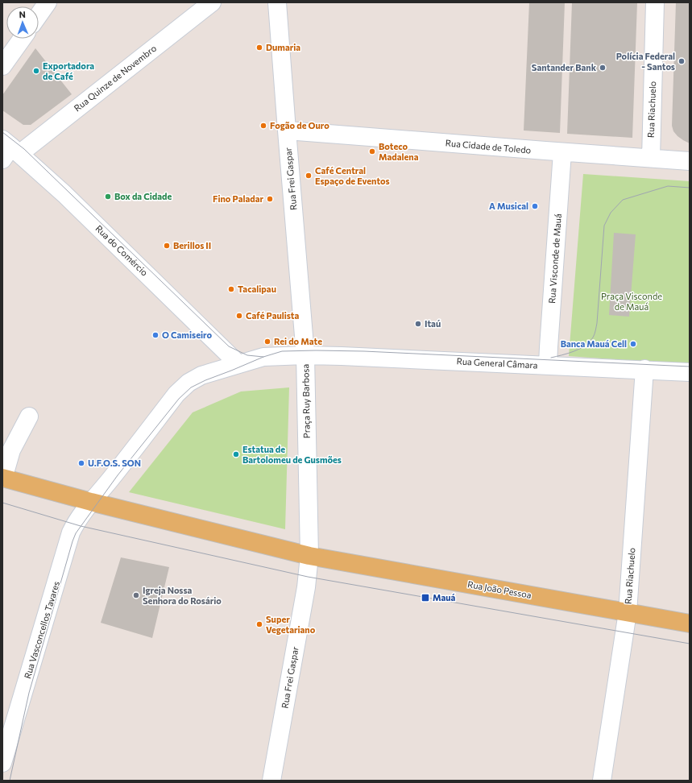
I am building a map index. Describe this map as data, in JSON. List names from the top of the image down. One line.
{"streets":{"main road":["Rua João Pessoa"],"street":["Rua Quinze de Novembro","Rua Riachuelo","Rua Cidade de Toledo","Rua Frei Gaspar","Rua do Comércio","Rua Visconde de Mauá","Rua General Câmara","Praça Ruy Barbosa","Rua Vasconcellos Tavares"]},"crossings":[["Rua Quinze de Novembro","Rua do Comércio"],["Rua Riachuelo","Rua Cidade de Toledo"],["Rua Riachuelo","Rua General Câmara"],["Rua Riachuelo","Rua João Pessoa"],["Rua Cidade de Toledo","Rua Frei Gaspar"],["Rua Cidade de Toledo","Rua Visconde de Mauá"],["Rua Frei Gaspar","Rua General Câmara"],["Rua Frei Gaspar","Praça Ruy Barbosa"],["Rua Frei Gaspar","Rua João Pessoa"],["Rua do Comércio","Praça Ruy Barbosa"],["Rua Visconde de Mauá","Rua General Câmara"],["Rua General Câmara","Praça Ruy Barbosa"],["Praça Ruy Barbosa","Rua João Pessoa"],["Praça Ruy Barbosa","Rua Vasconcellos Tavares"]],"parks":["Praça Visconde de Mauá"],"places":{"other":["Dumaria","Polícia Federal - Santos","Santander Bank","Exportadora de Café","Fogão de Ouro","Boteco Madalena","Café Central Espaço de Eventos","Box da Cidade","Fino Paladar","A Musical","Berillos II","Tacalipau","Café Paulista","Itaú","O Camiseiro","Rei do Mate","Banca Mauá Cell","Estatua de Bartolomeu de Gusmões","U.F.O.S. SON","Igreja Nossa Senhora do Rosário","Super Vegetariano"],"transit":["Mauá"]},"north":"top"}
